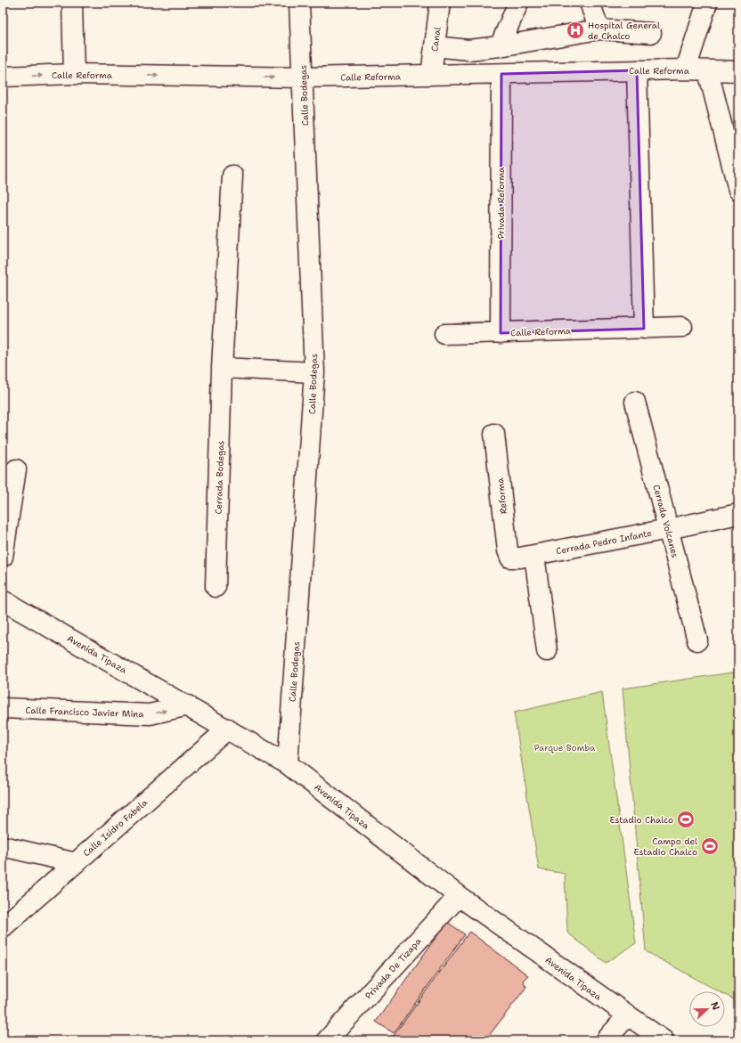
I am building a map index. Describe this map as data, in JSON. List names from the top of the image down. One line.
{"streets":{"street":["Canal","Calle Reforma","Calle Bodegas","Privada Reforma","Cerrada Bodegas","Reforma","Cerrada Volcanes","Cerrada Pedro Infante","Avenida Tipaza","Calle Francisco Javier Mina","Calle Isidro Fabela","Privada De Tizapa"]},"crossings":[["Canal","Calle Reforma"],["Calle Reforma","Calle Bodegas"],["Calle Reforma","Privada Reforma"],["Calle Bodegas","Avenida Tipaza"],["Reforma","Cerrada Pedro Infante"],["Cerrada Volcanes","Cerrada Pedro Infante"],["Avenida Tipaza","Calle Francisco Javier Mina"],["Avenida Tipaza","Calle Isidro Fabela"],["Avenida Tipaza","Privada De Tizapa"]],"parks":["Parque Bomba"],"places":{"hospital":["Hospital General de Chalco"],"sports":["Estadio Chalco","Campo del Estadio Chalco"]},"north":"right"}
